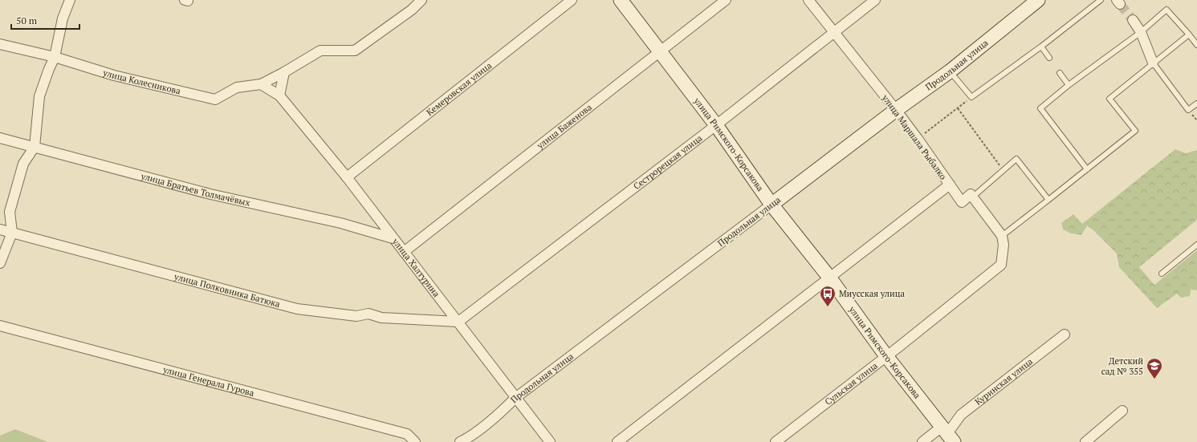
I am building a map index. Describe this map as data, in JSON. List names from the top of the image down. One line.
{"streets":{"main road":["Продольная улица","улица Римского-Корсакова"],"street":["улица Колесникова","Кемеровская улица","улица Баженова","улица Маршала Рыбалко","Сестрорецкая улица","улица Братьев Толмачёвых","улица Халтурина","улица Полковника Батюка","улица Генерала Гурова","Куринская улица","Сульская улица"]},"crossings":[["Продольная улица","улица Маршала Рыбалко"],["Продольная улица","улица Римского-Корсакова"],["Продольная улица","улица Халтурина"],["Кемеровская улица","улица Халтурина"],["улица Баженова","улица Римского-Корсакова"],["улица Баженова","улица Халтурина"],["улица Маршала Рыбалко","Сестрорецкая улица"],["улица Римского-Корсакова","Сестрорецкая улица"],["улица Римского-Корсакова","Куринская улица"],["улица Римского-Корсакова","Сульская улица"],["Сестрорецкая улица","улица Халтурина"],["Сестрорецкая улица","улица Полковника Батюка"],["улица Братьев Толмачёвых","улица Халтурина"],["улица Халтурина","улица Полковника Батюка"]],"places":{"bus stop":["Миусская улица"],"school or university":["Детский сад № 355"]},"scale_bar":"50 m"}
